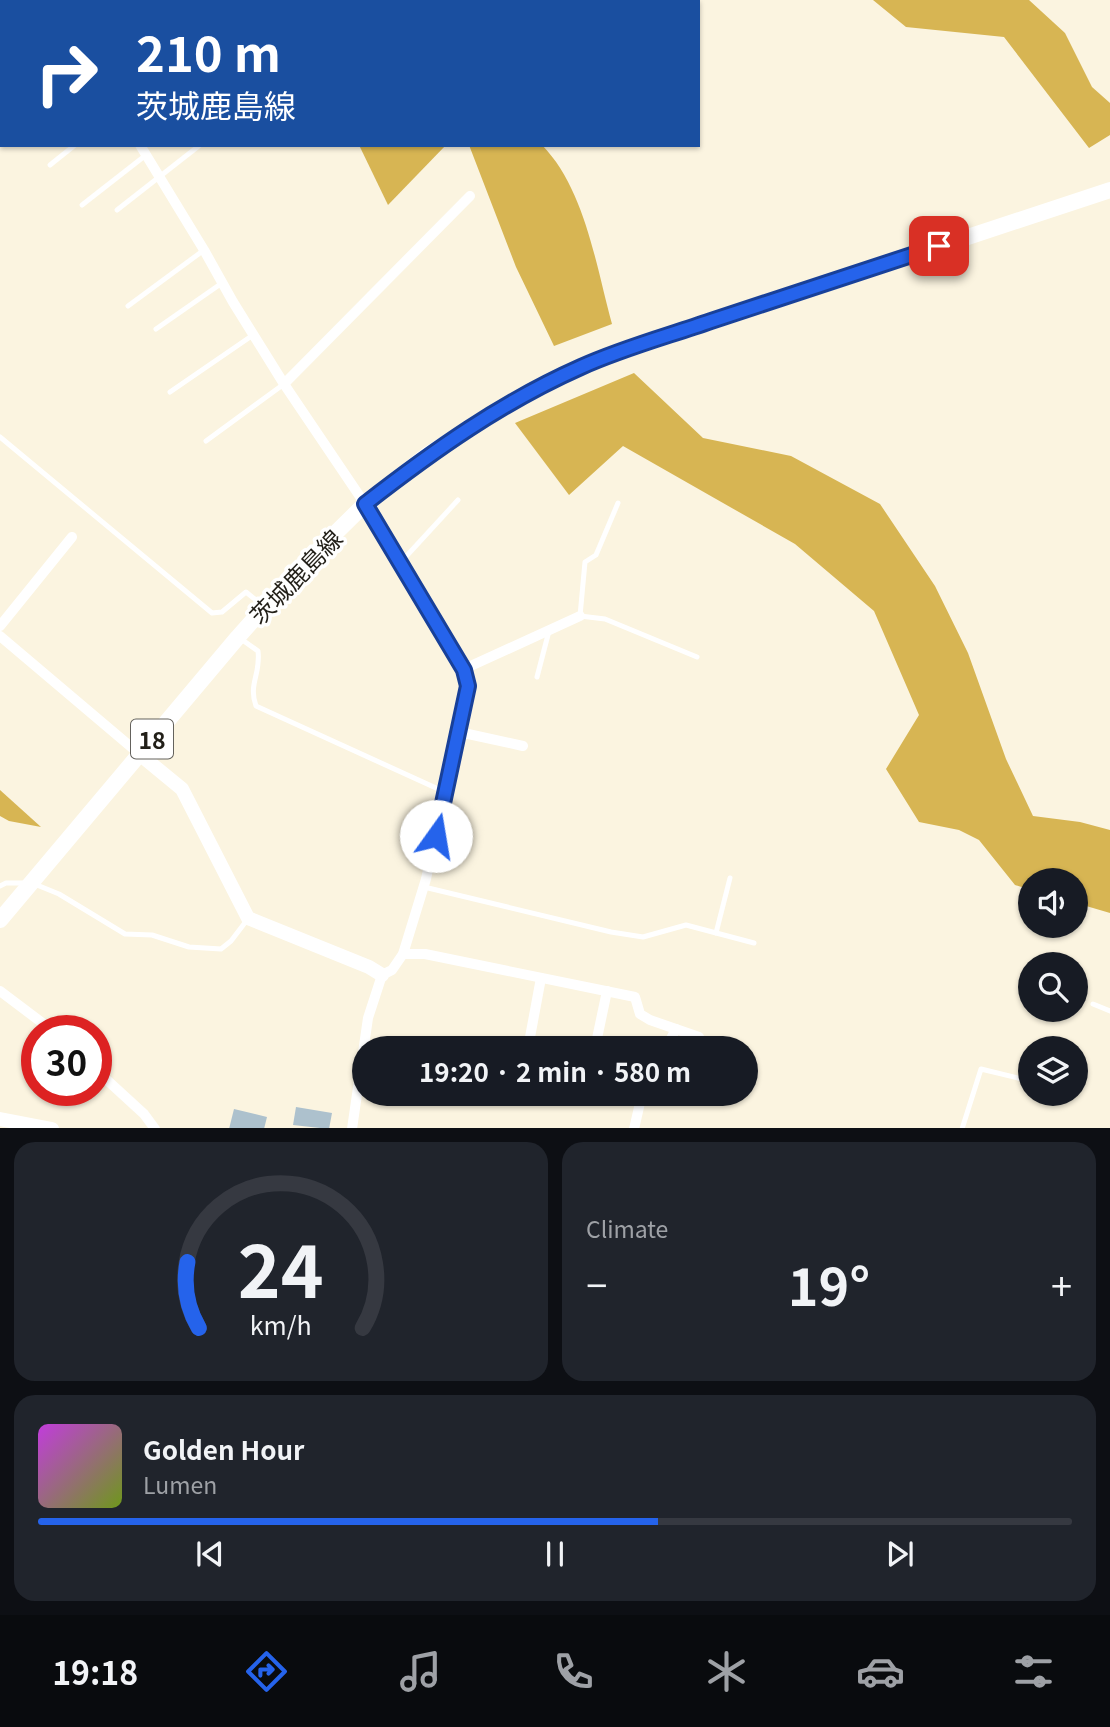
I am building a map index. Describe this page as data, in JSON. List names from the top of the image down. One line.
{"streets":{"main road":["茨城鹿島線","18"]},"page":{"turn":["210 m","茨城鹿島線"],"limit":"30","trip":"19:20 · 2 min · 580 m","tile":"Climate","heat":["−","19°","+"],"song":["Golden Hour","Lumen"],"tabs":"19:18","gauge":["24","km/h"]}}
